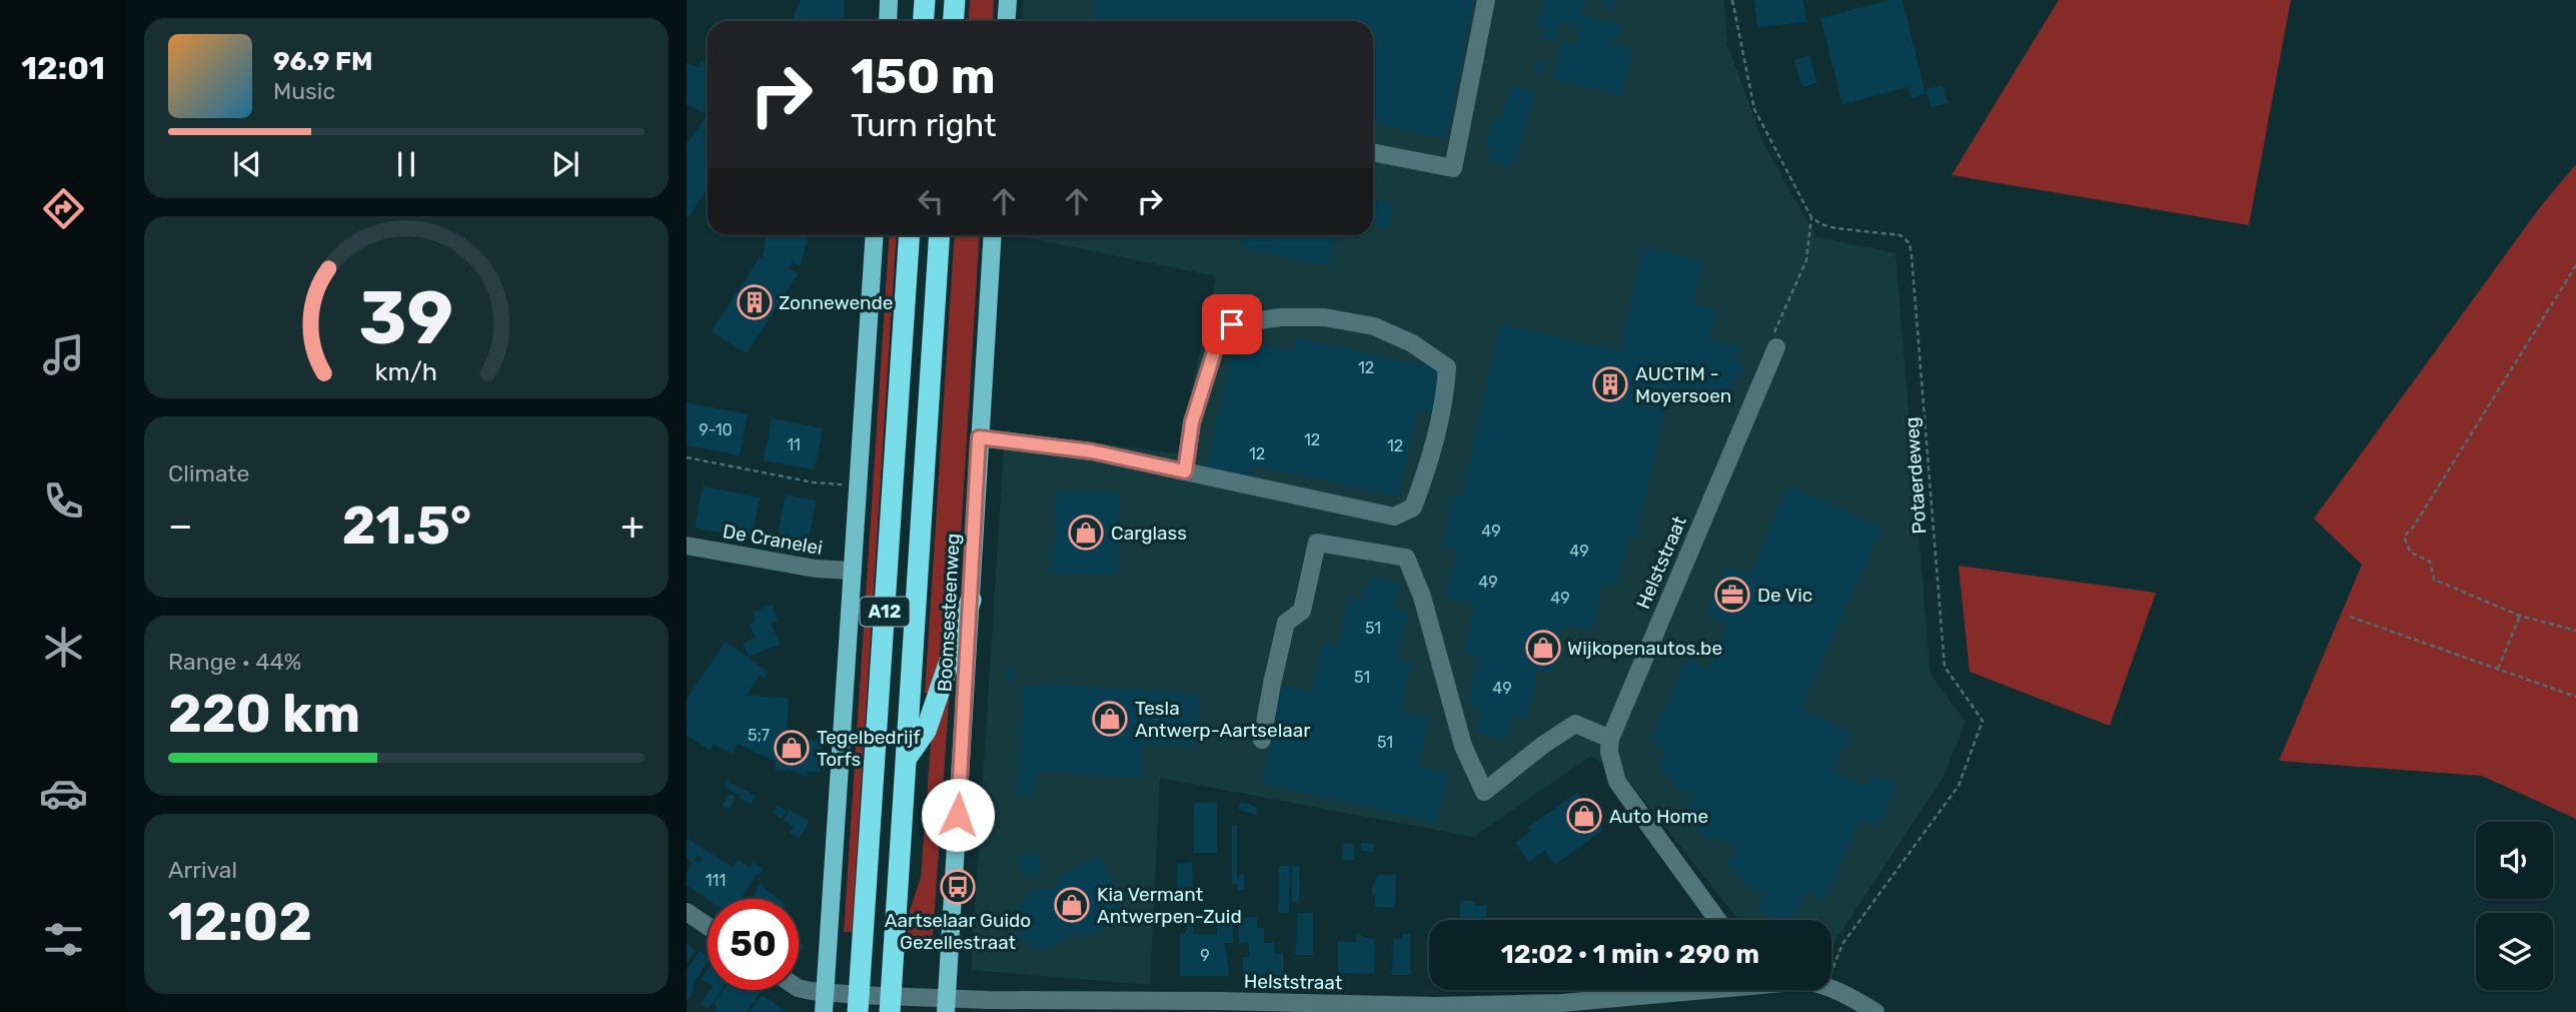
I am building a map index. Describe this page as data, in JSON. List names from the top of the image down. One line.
{"streets":{"highway":["A12"],"main road":["Boomsesteenweg"],"street":["De Cranelei","Helststraat"],"path":["Potaerdeweg"]},"crossings":[["Helststraat","A12"],["Helststraat","Boomsesteenweg"]],"places":{"building":["Zonnewende","AUCTIM - Moyersoen"],"shop":["Carglass","Wijkopenautos.be","Tesla Antwerp-Aartselaar","Tegelbedrijf Torfs","Auto Home","Kia Vermant Antwerpen-Zuid"],"office":["De Vic"],"bus stop":["Aartselaar Guido Gezellestraat"]},"house_numbers":["12","9-10","12","11","12","12","49","49","49","49","51","51","49","5;7","51","111","9"],"page":{"tabs":"12:01","turn":["150 m","Turn right"],"song":["96.9 FM","Music"],"tile":["Climate",["Range · 44%","220 km"],["Arrival","12:02"]],"heat":["−","21.5°","+"],"limit":"50","trip":"12:02 · 1 min · 290 m","gauge":["39","km/h"]}}
